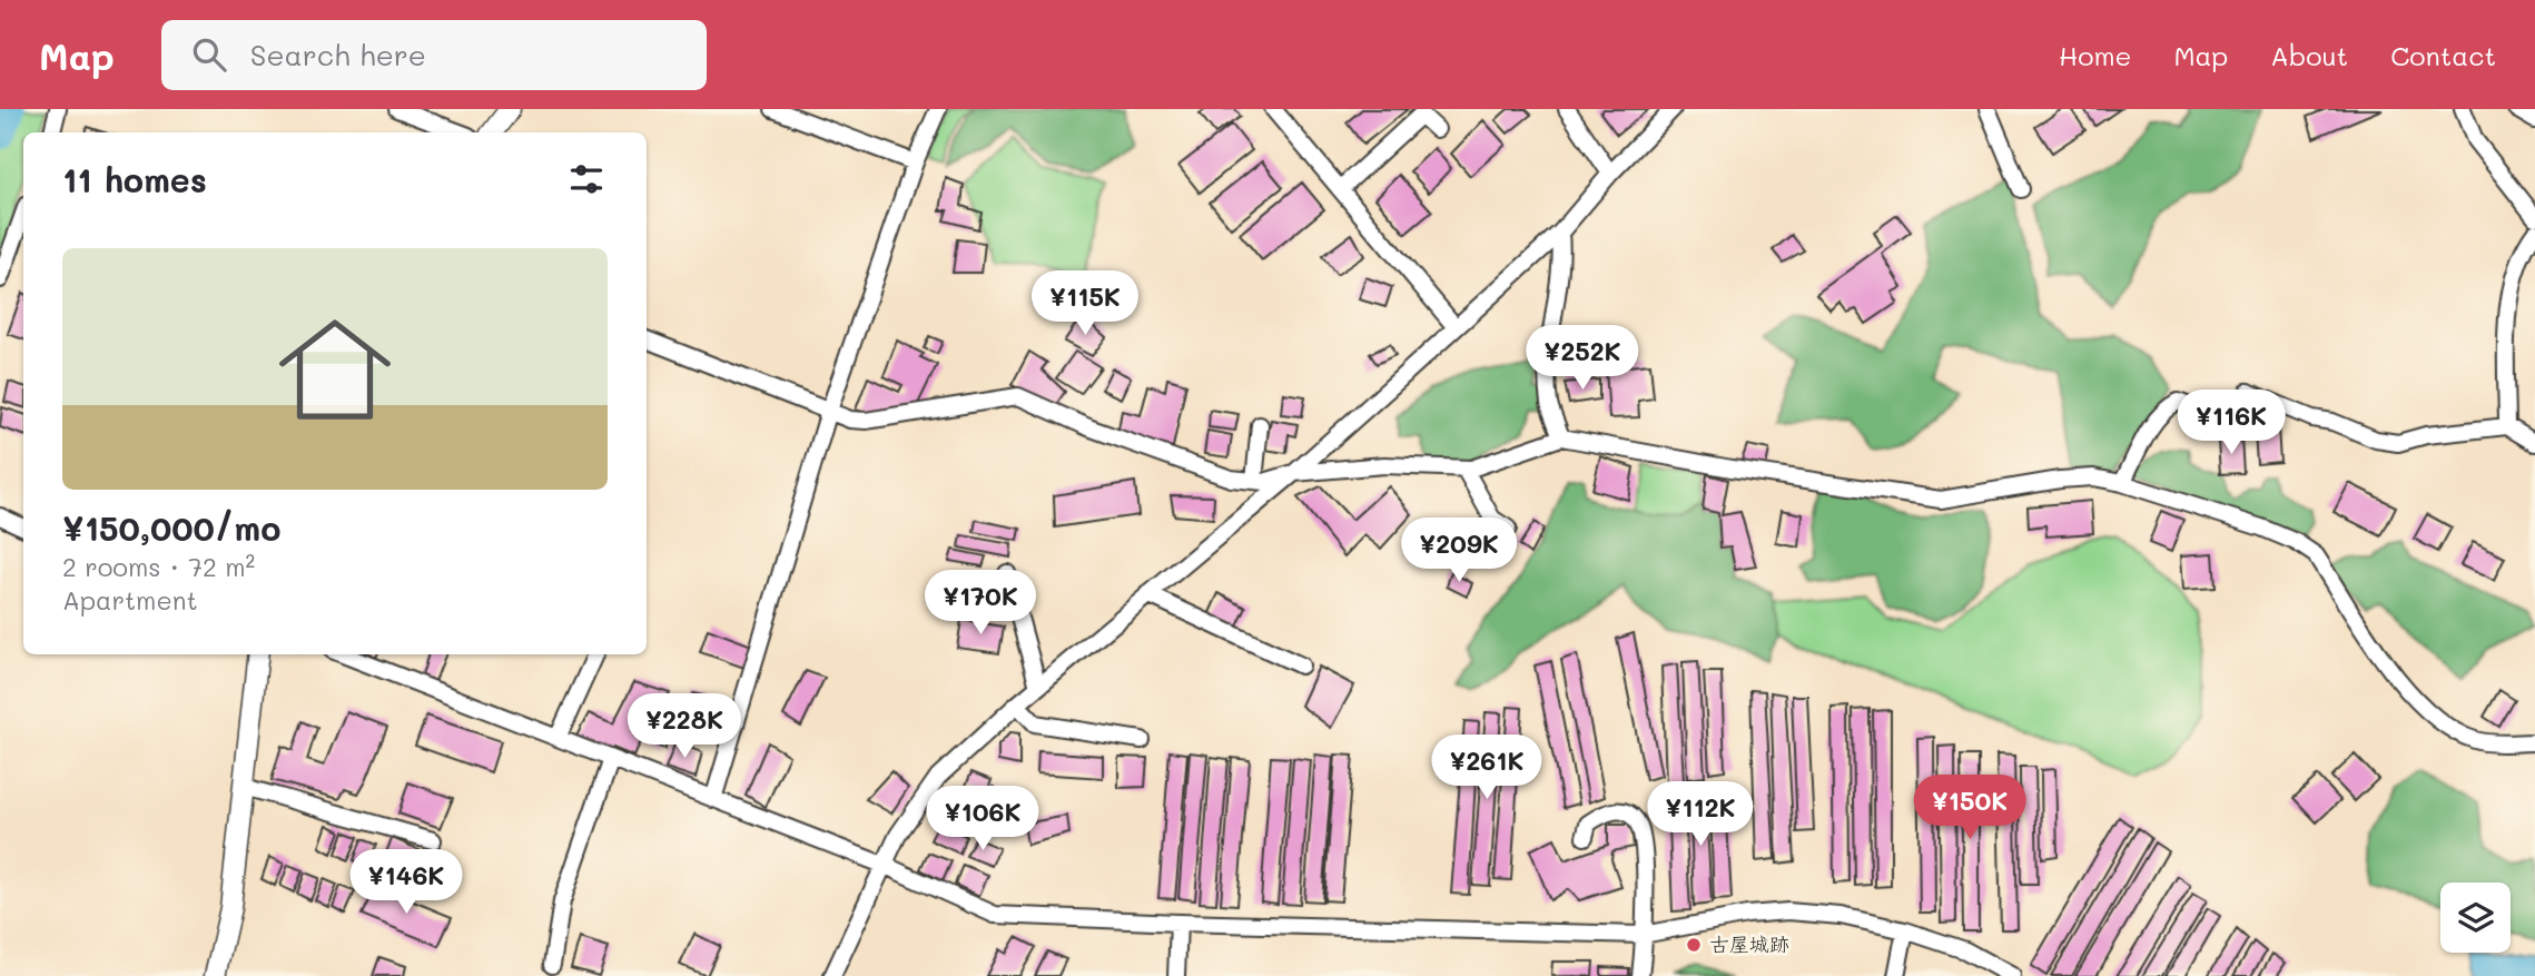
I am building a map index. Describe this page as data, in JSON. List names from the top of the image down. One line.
{"places":["古屋城跡"],"page":{"header":"Map","search":"Search here","nav":["Home","Map","About","Contact"],"heading":"11 homes","list":[{"name":"¥150,000/mo","note":"2 rooms · 72 m² · Apartment"}],"price":["¥115K","¥252K","¥116K","¥209K","¥170K","¥228K","¥261K","¥150K","¥112K","¥106K","¥146K"]}}
